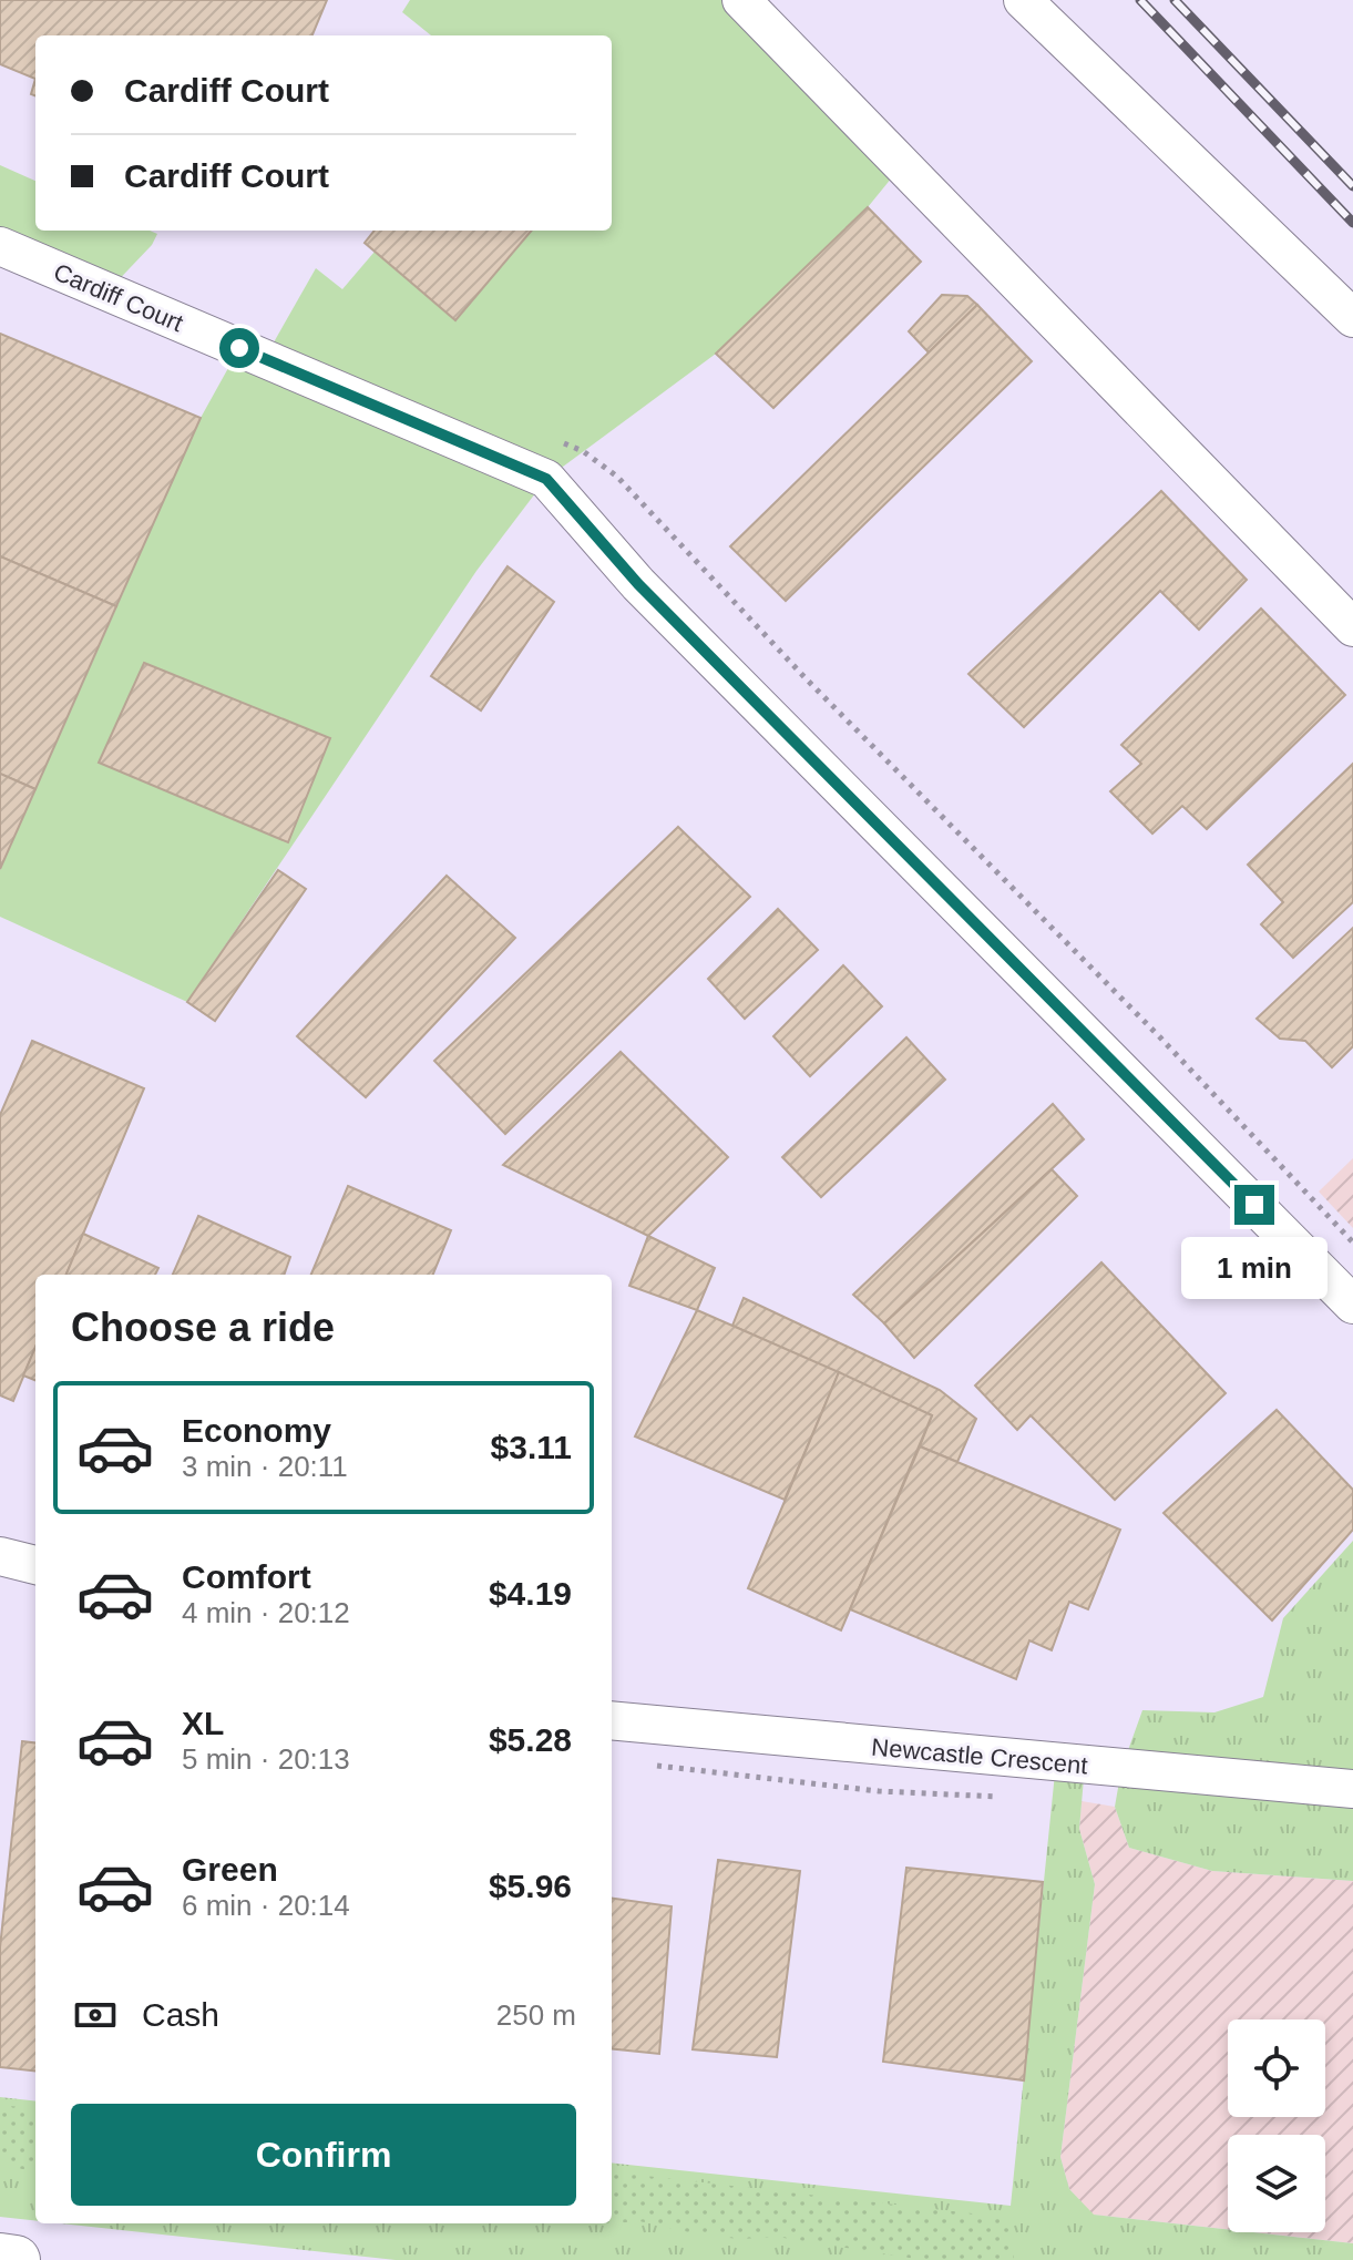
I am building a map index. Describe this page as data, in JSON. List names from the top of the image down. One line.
{"streets":{"street":["Cardiff Court","Newcastle Crescent"]},"page":{"banner":["Cardiff Court","Cardiff Court"],"bubble":"1 min","heading":"Choose a ride","list":[{"name":"Economy","note":"3 min · 20:11","value":"$3.11"},{"name":"Comfort","note":"4 min · 20:12","value":"$4.19"},{"name":"XL","note":"5 min · 20:13","value":"$5.28"},{"name":"Green","note":"6 min · 20:14","value":"$5.96"}],"pay":["Cash","250 m"],"buttons":"Confirm"}}
